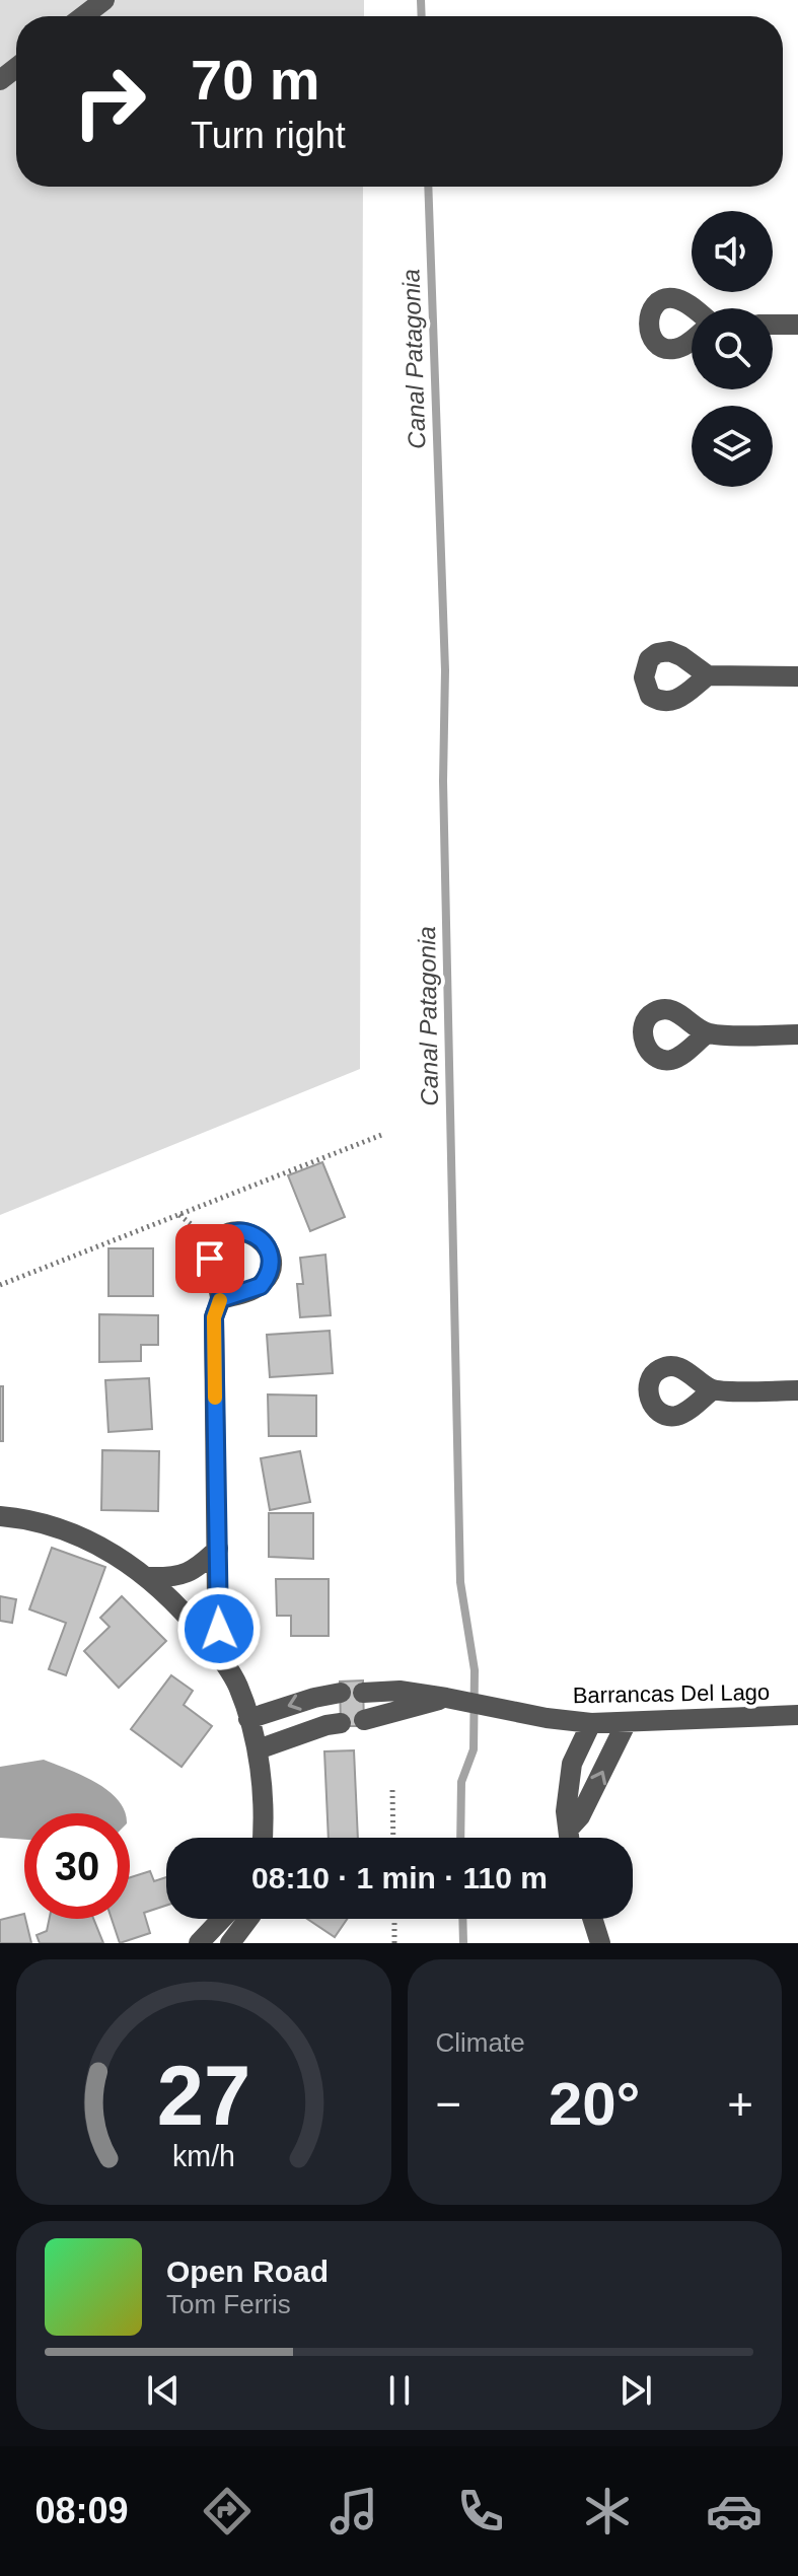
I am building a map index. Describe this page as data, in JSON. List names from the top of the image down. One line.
{"streets":{"street":["Barrancas Del Lago"]},"water":["Canal Patagonia"],"page":{"turn":["70 m","Turn right"],"limit":"30","trip":"08:10 · 1 min · 110 m","tile":"Climate","heat":["−","20°","+"],"song":["Open Road","Tom Ferris"],"tabs":"08:09","gauge":["27","km/h"]}}
